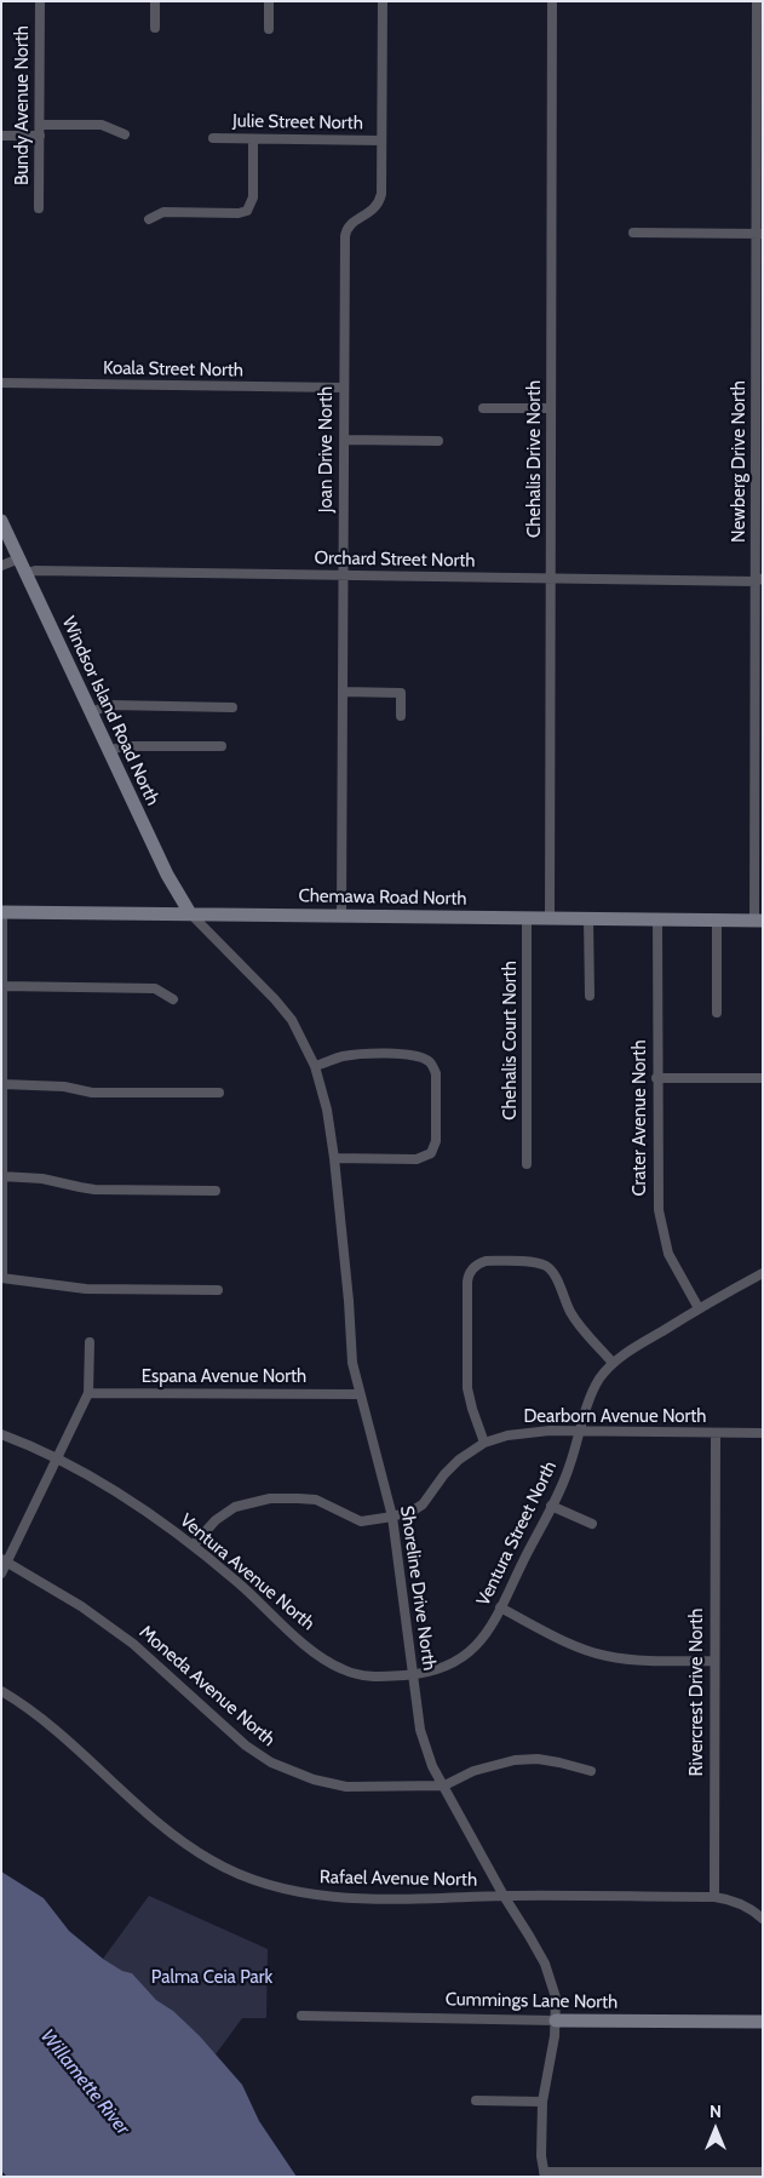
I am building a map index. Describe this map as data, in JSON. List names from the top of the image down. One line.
{"streets":{"street":["Bundy Avenue North","Julie Street North","Koala Street North","Joan Drive North","Chehalis Drive North","Newberg Drive North","Orchard Street North","Windsor Island Road North","Chemawa Road North","Chehalis Court North","Crater Avenue North","Espana Avenue North","Dearborn Avenue North","Ventura Street North","Ventura Avenue North","Shoreline Drive North","Moneda Avenue North","Rivercrest Drive North","Rafael Avenue North","Cummings Lane North"]},"crossings":[["Julie Street North","Joan Drive North"],["Koala Street North","Joan Drive North"],["Joan Drive North","Orchard Street North"],["Joan Drive North","Chemawa Road North"],["Chehalis Drive North","Orchard Street North"],["Chehalis Drive North","Chemawa Road North"],["Newberg Drive North","Orchard Street North"],["Newberg Drive North","Chemawa Road North"],["Orchard Street North","Windsor Island Road North"],["Windsor Island Road North","Chemawa Road North"],["Windsor Island Road North","Shoreline Drive North"],["Chemawa Road North","Chehalis Court North"],["Chemawa Road North","Crater Avenue North"],["Chemawa Road North","Shoreline Drive North"],["Crater Avenue North","Ventura Street North"],["Espana Avenue North","Shoreline Drive North"],["Dearborn Avenue North","Ventura Street North"],["Dearborn Avenue North","Ventura Avenue North"],["Dearborn Avenue North","Shoreline Drive North"],["Dearborn Avenue North","Rivercrest Drive North"],["Ventura Street North","Ventura Avenue North"],["Ventura Street North","Shoreline Drive North"],["Ventura Avenue North","Shoreline Drive North"],["Shoreline Drive North","Moneda Avenue North"],["Shoreline Drive North","Rafael Avenue North"],["Shoreline Drive North","Cummings Lane North"],["Rivercrest Drive North","Rafael Avenue North"]],"water":["Willamette River"],"parks":["Palma Ceia Park"],"north":"top"}
